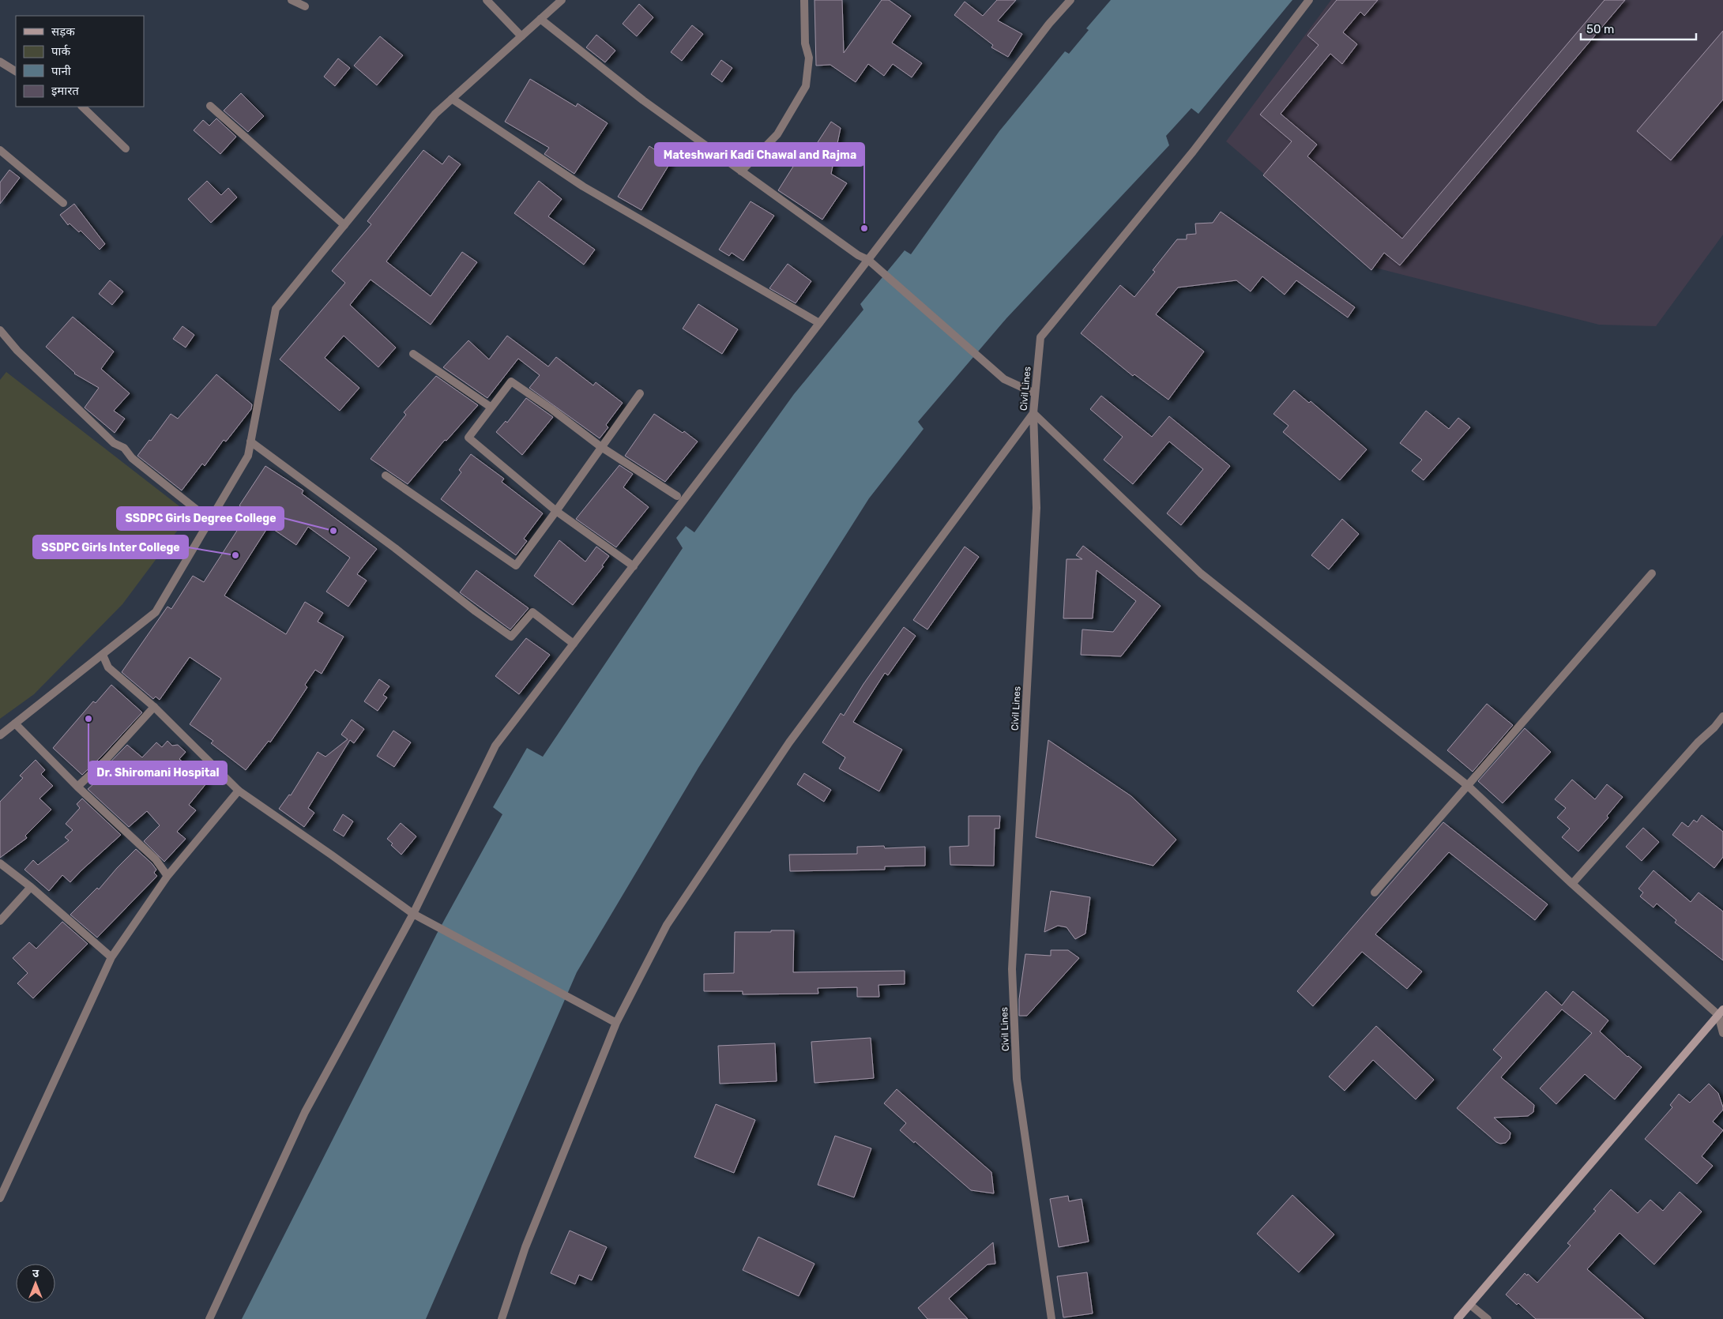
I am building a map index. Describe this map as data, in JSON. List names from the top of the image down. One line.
{"streets":{"street":["Civil Lines"]},"places":["Mateshwari Kadi Chawal and Rajma","SSDPC Girls Degree College","SSDPC Girls Inter College","Dr. Shiromani Hospital"],"legend":["सड़क","पार्क","पानी","इमारत"],"scale_bar":"50 m","north":"top"}
